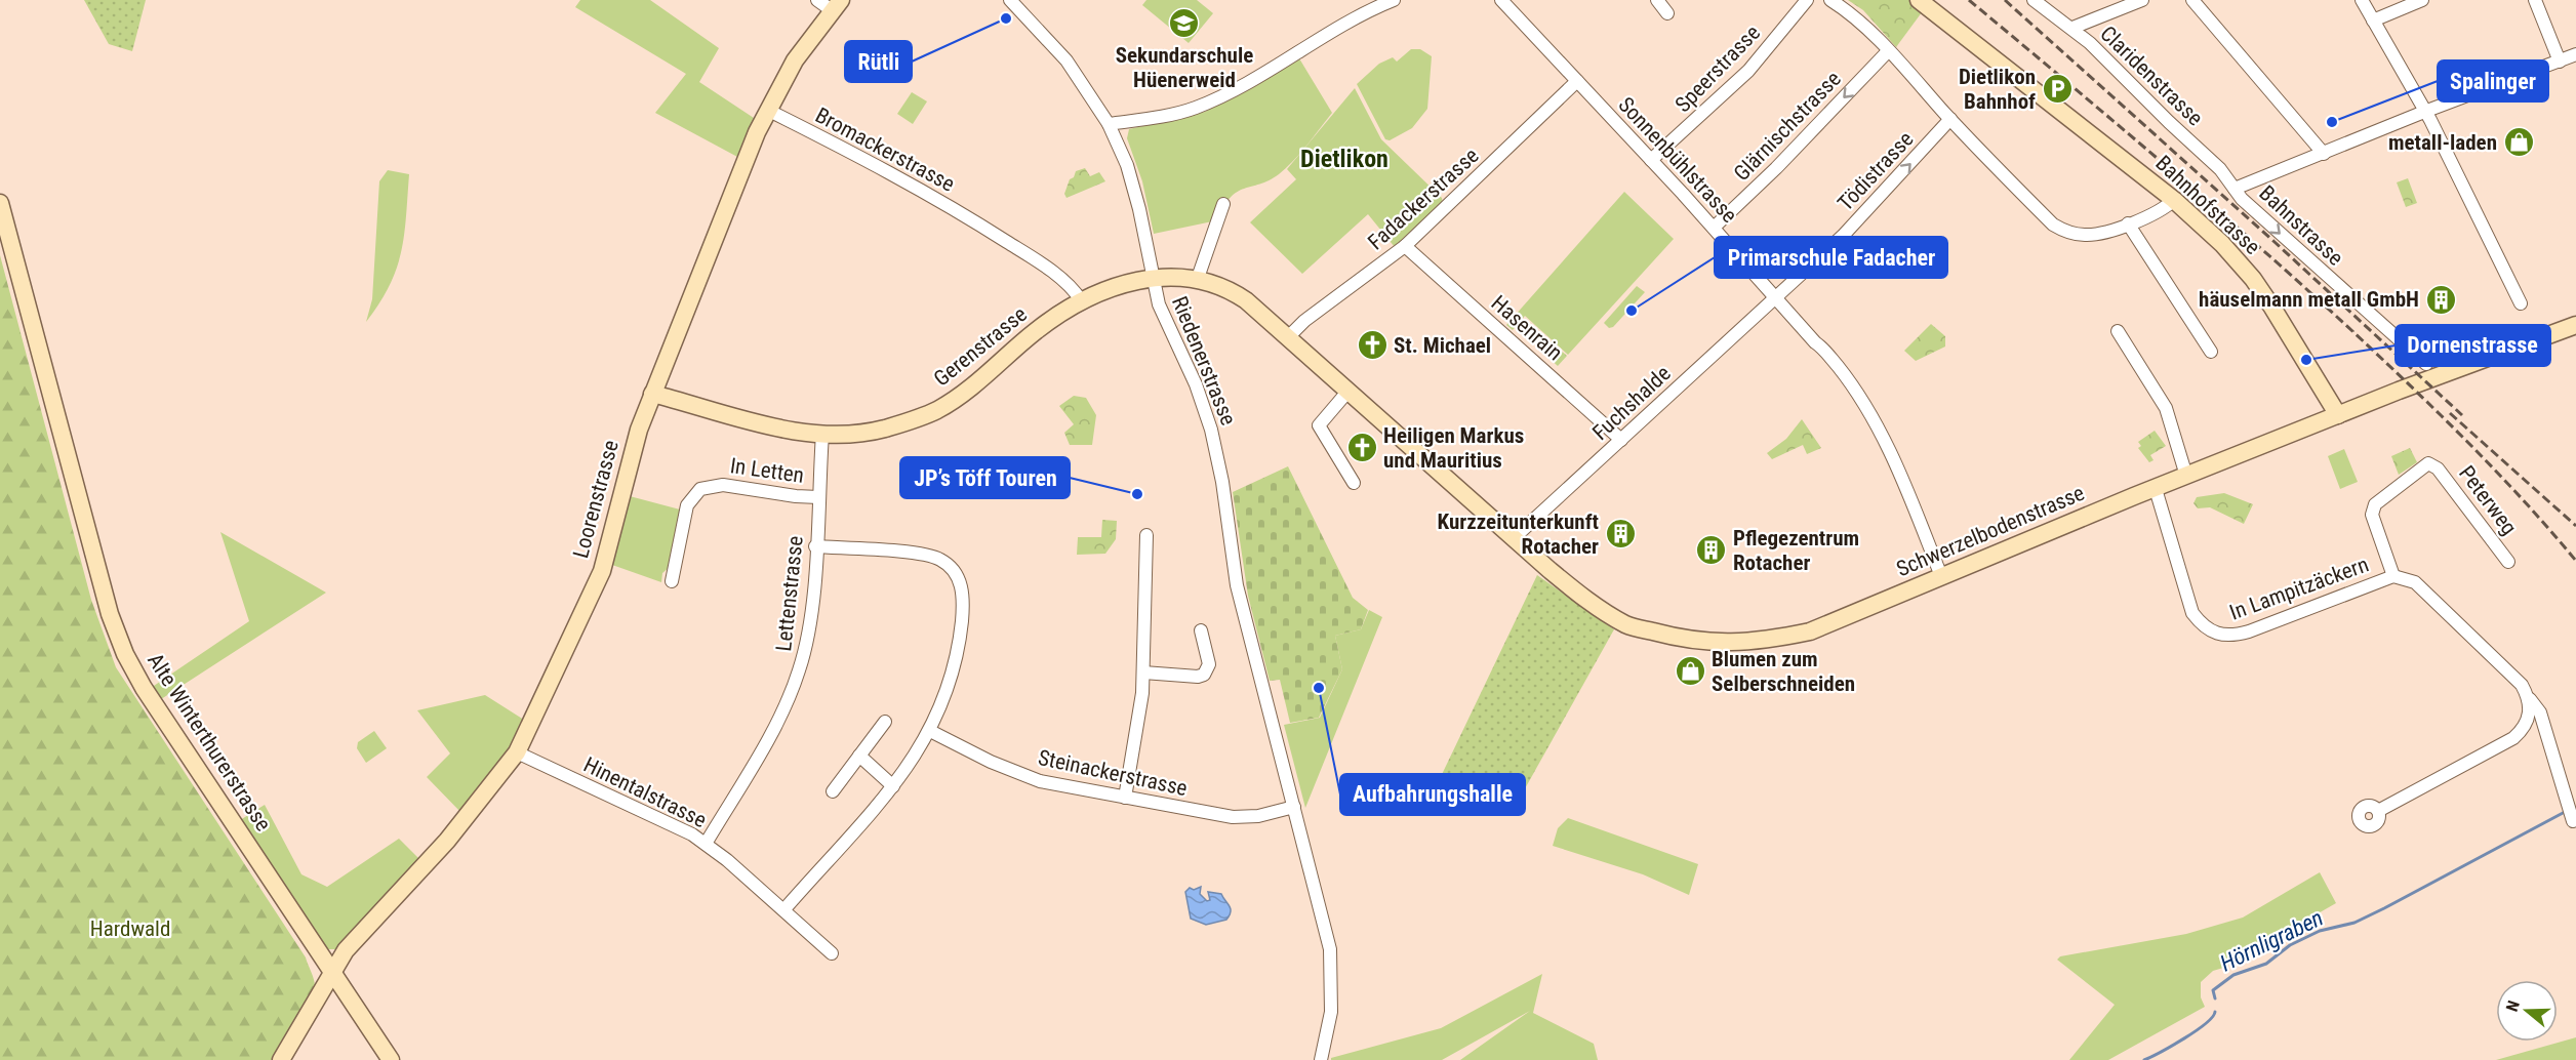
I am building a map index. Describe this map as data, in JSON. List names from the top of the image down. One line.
{"streets":{"street":["Speerstrasse","Claridenstrasse","Glärnischstrasse","Bromackerstrasse","Sonnenbühlstrasse","Tödistrasse","Fadackerstrasse","Bahnhofstrasse","Bahnstrasse","Hasenrain","Gerenstrasse","Riedenerstrasse","Fuchshalde","In Letten","Loorenstrasse","Peterweg","Schwerzelbodenstrasse","In Lampitzäckern","Lettenstrasse","Alte Winterthurerstrasse","Steinackerstrasse","Hinentalstrasse"]},"crossings":[["Speerstrasse","Sonnenbühlstrasse"],["Claridenstrasse","Bahnstrasse"],["Glärnischstrasse","Sonnenbühlstrasse"],["Bromackerstrasse","Gerenstrasse"],["Bromackerstrasse","Loorenstrasse"],["Sonnenbühlstrasse","Tödistrasse"],["Sonnenbühlstrasse","Fadackerstrasse"],["Sonnenbühlstrasse","Fuchshalde"],["Sonnenbühlstrasse","Schwerzelbodenstrasse"],["Tödistrasse","Fuchshalde"],["Fadackerstrasse","Hasenrain"],["Fadackerstrasse","Schwerzelbodenstrasse"],["Bahnhofstrasse","Schwerzelbodenstrasse"],["Hasenrain","Fuchshalde"],["Gerenstrasse","Riedenerstrasse"],["Gerenstrasse","Loorenstrasse"],["Gerenstrasse","Schwerzelbodenstrasse"],["Gerenstrasse","Lettenstrasse"],["Riedenerstrasse","Schwerzelbodenstrasse"],["Riedenerstrasse","Steinackerstrasse"],["Fuchshalde","Schwerzelbodenstrasse"],["In Letten","Lettenstrasse"],["Loorenstrasse","Alte Winterthurerstrasse"],["Loorenstrasse","Hinentalstrasse"],["Peterweg","In Lampitzäckern"],["Schwerzelbodenstrasse","In Lampitzäckern"],["Lettenstrasse","Hinentalstrasse"]],"one_way":["Glärnischstrasse","Tödistrasse","Bahnstrasse"],"districts":["Dietlikon"],"water":["Hörnligraben"],"parks":["Hardwald"],"places":{"other":["Rütli","Spalinger","Primarschule Fadacher","Dornenstrasse","JP’s Töff Touren","Aufbahrungshalle"],"school or university":["Sekundarschule Hüenerweid"],"parking":["Dietlikon Bahnhof"],"shop":["metall-laden","Blumen zum Selberschneiden"],"building":["häuselmann metall GmbH","Kurzzeitunterkunft Rotacher","Pflegezentrum Rotacher"],"church":["St. Michael","Heiligen Markus und Mauritius"]},"north":"left"}
